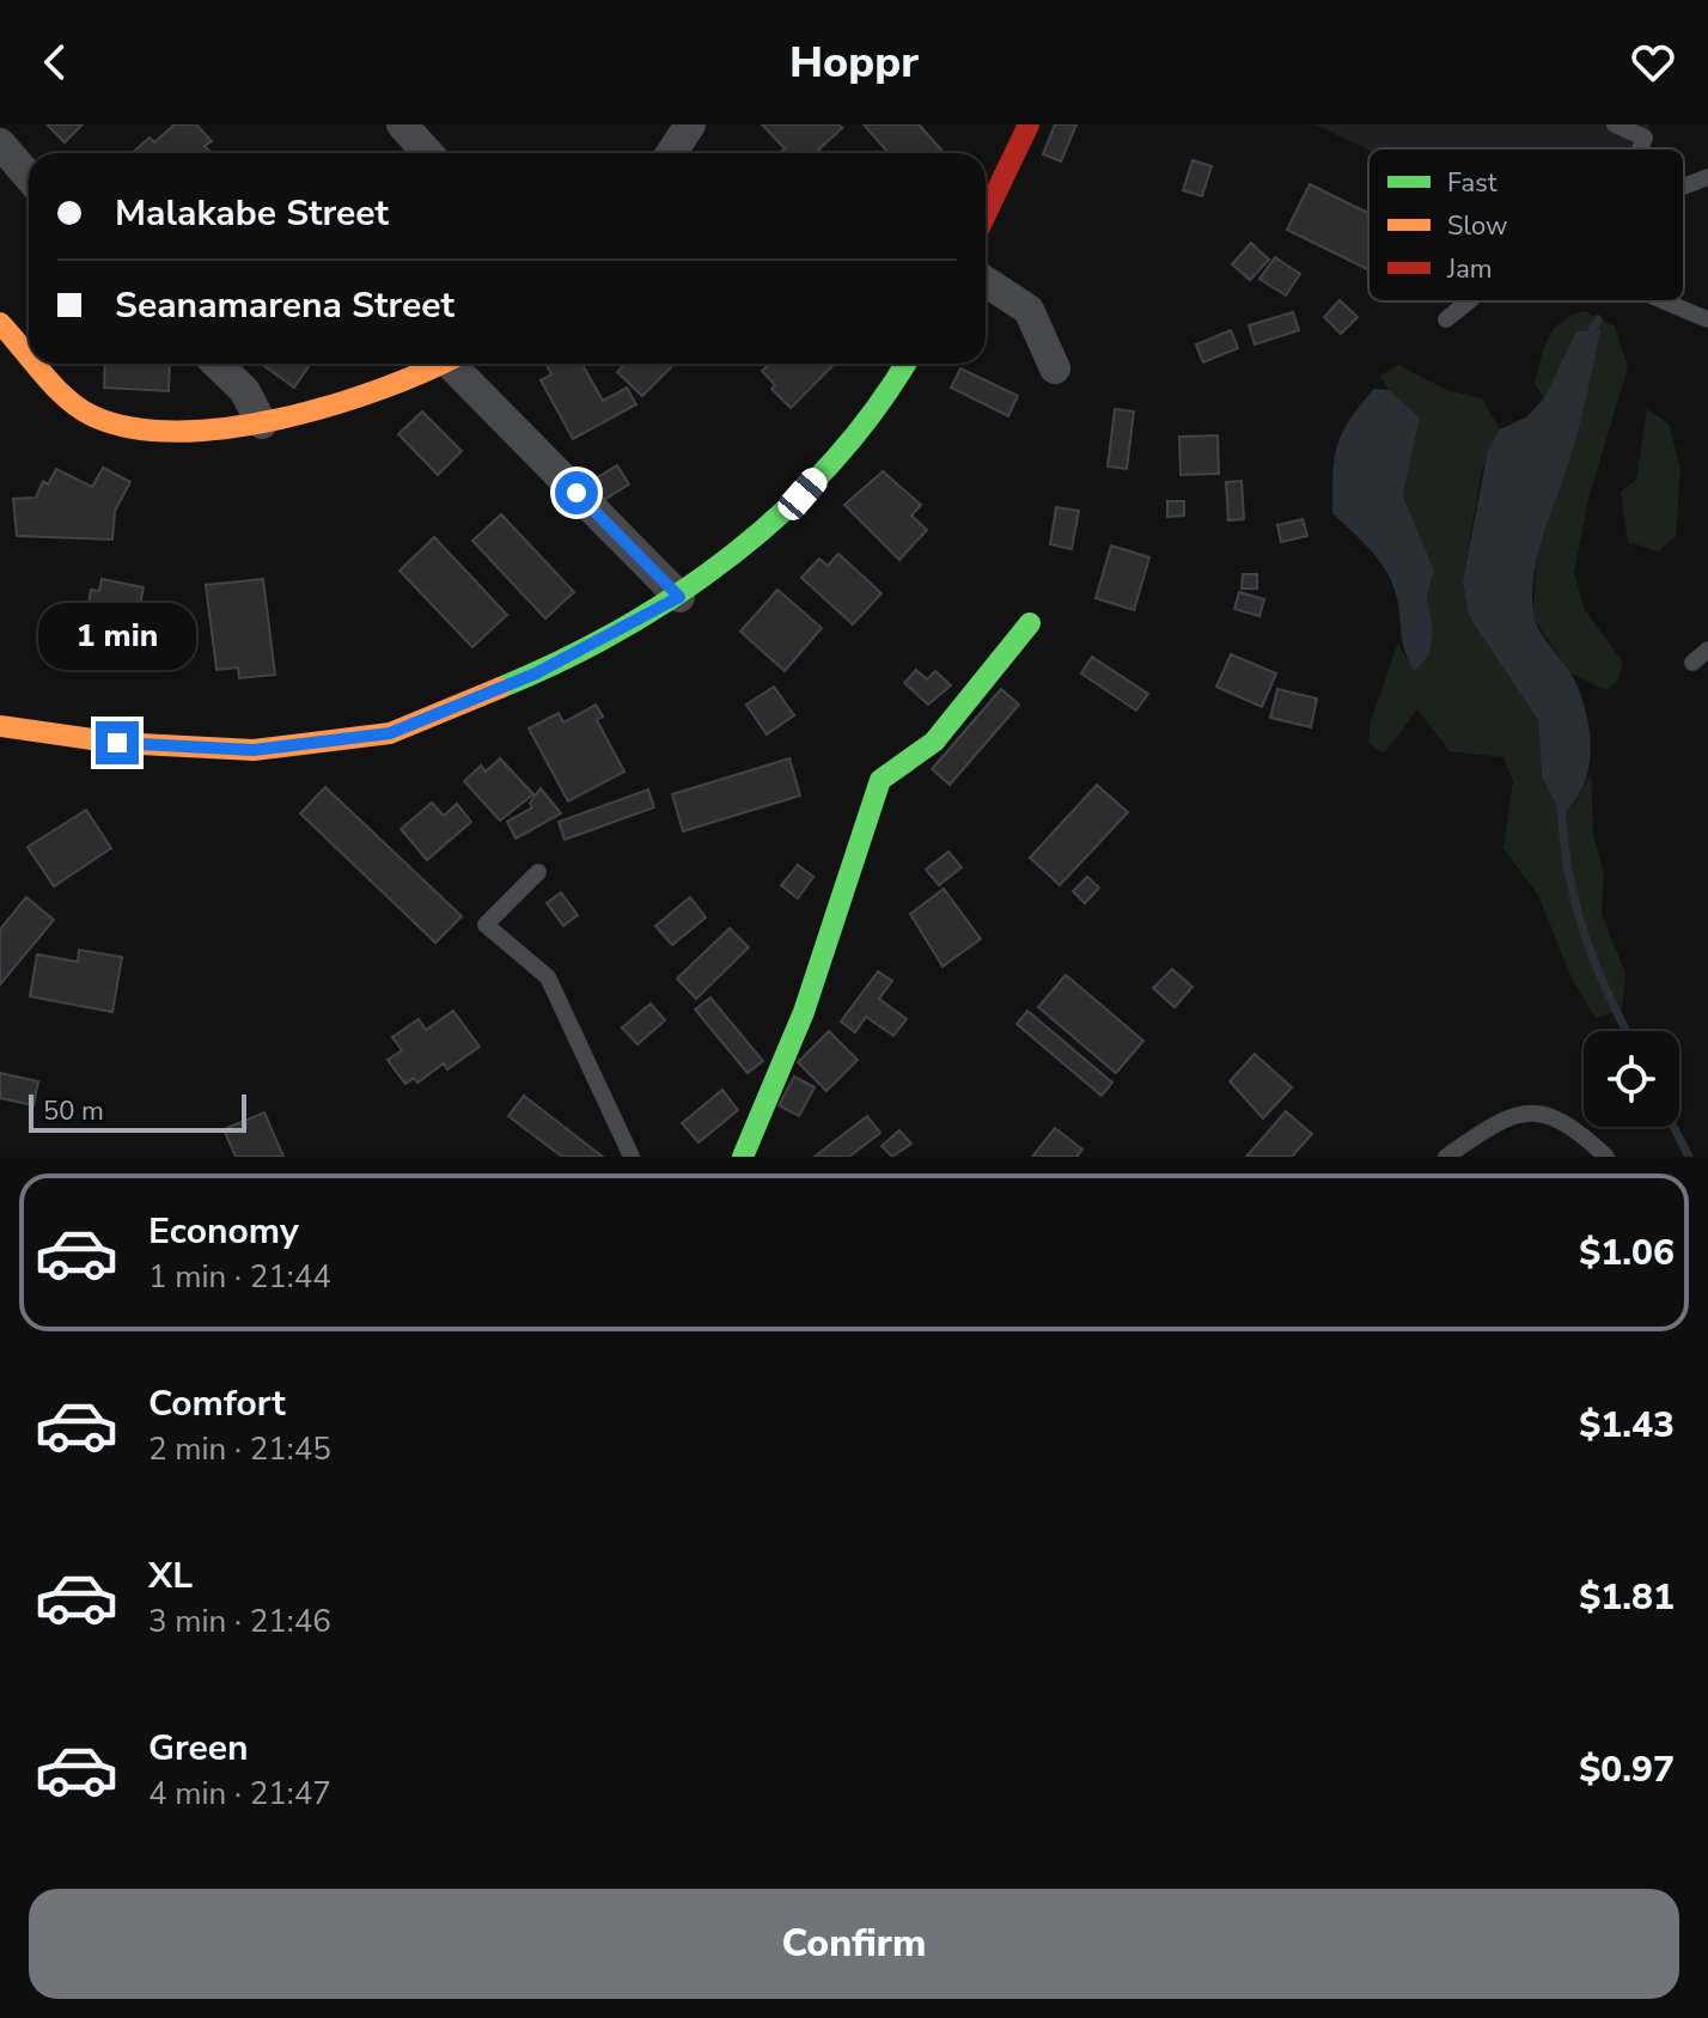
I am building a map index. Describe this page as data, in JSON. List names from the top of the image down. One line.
{"legend":["Fast","Slow","Jam"],"scale_bar":"50 m","page":{"header":"Hoppr","banner":["Malakabe Street","Seanamarena Street"],"bubble":"1 min","scale":"50 m","list":[{"name":"Economy","note":"1 min · 21:44","value":"$1.06"},{"name":"Comfort","note":"2 min · 21:45","value":"$1.43"},{"name":"XL","note":"3 min · 21:46","value":"$1.81"},{"name":"Green","note":"4 min · 21:47","value":"$0.97"}],"buttons":"Confirm"}}
